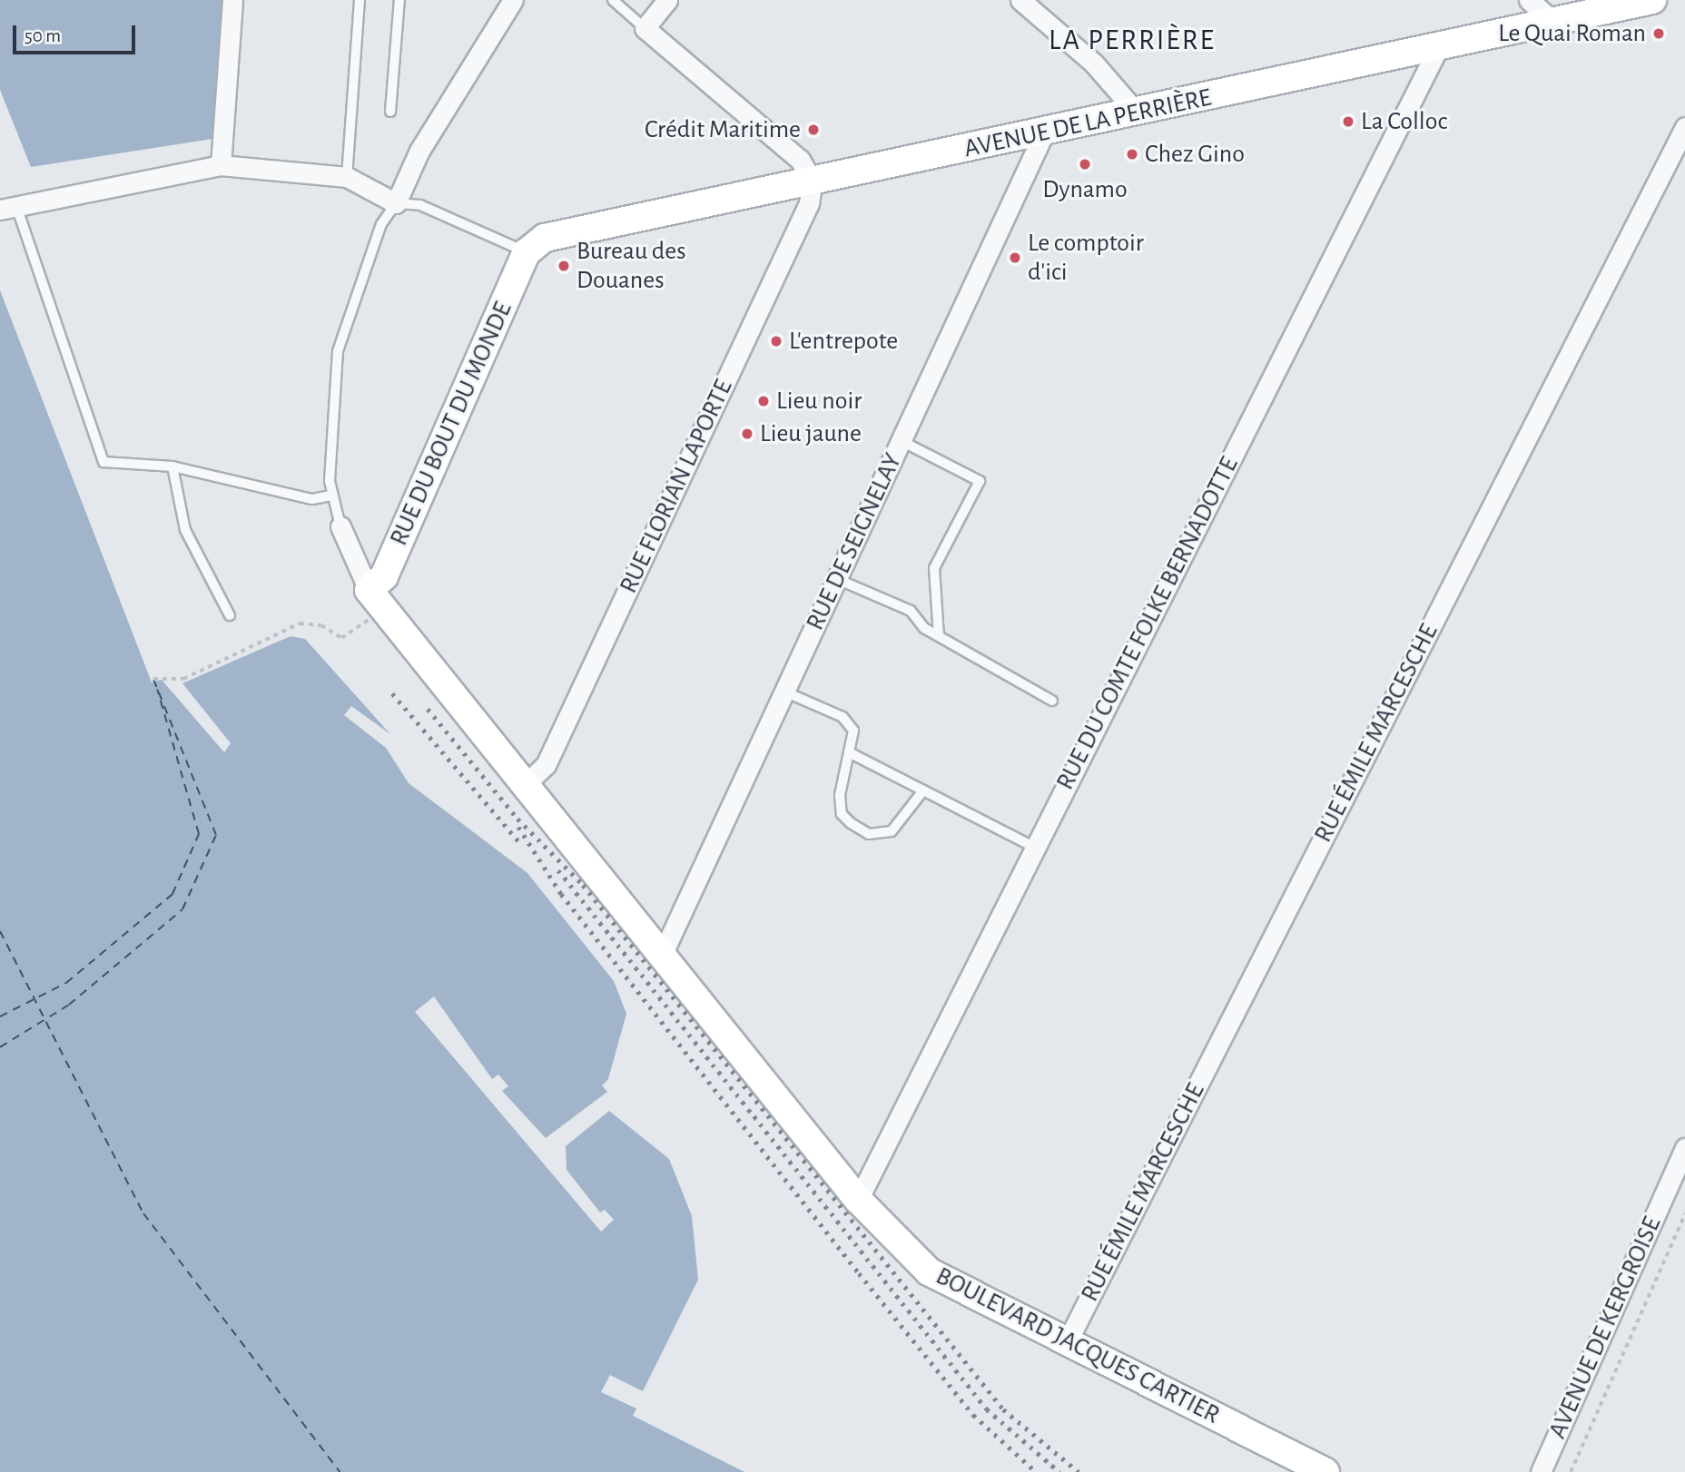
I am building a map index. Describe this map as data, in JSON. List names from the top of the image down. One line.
{"streets":{"street":["AVENUE DE LA PERRIÈRE","RUE DU BOUT DU MONDE","RUE FLORIAN LAPORTE","RUE DE SEIGNELAY","RUE DU COMTE FOLKE BERNADOTTE","RUE ÉMILE MARCESCHE","AVENUE DE KERGROISE","BOULEVARD JACQUES CARTIER"]},"crossings":[["AVENUE DE LA PERRIÈRE","RUE DU BOUT DU MONDE"],["AVENUE DE LA PERRIÈRE","RUE FLORIAN LAPORTE"],["AVENUE DE LA PERRIÈRE","RUE DE SEIGNELAY"],["AVENUE DE LA PERRIÈRE","RUE DU COMTE FOLKE BERNADOTTE"],["RUE DU BOUT DU MONDE","BOULEVARD JACQUES CARTIER"],["RUE FLORIAN LAPORTE","BOULEVARD JACQUES CARTIER"],["RUE DE SEIGNELAY","BOULEVARD JACQUES CARTIER"],["RUE DU COMTE FOLKE BERNADOTTE","BOULEVARD JACQUES CARTIER"],["RUE ÉMILE MARCESCHE","BOULEVARD JACQUES CARTIER"]],"districts":["LA PERRIÈRE"],"places":["Le Quai Roman","La Colloc","Crédit Maritime","Chez Gino","Dynamo","Le comptoir d'ici","Bureau des Douanes","L'entrepote","Lieu noir","Lieu jaune"],"scale_bar":"50 m"}
